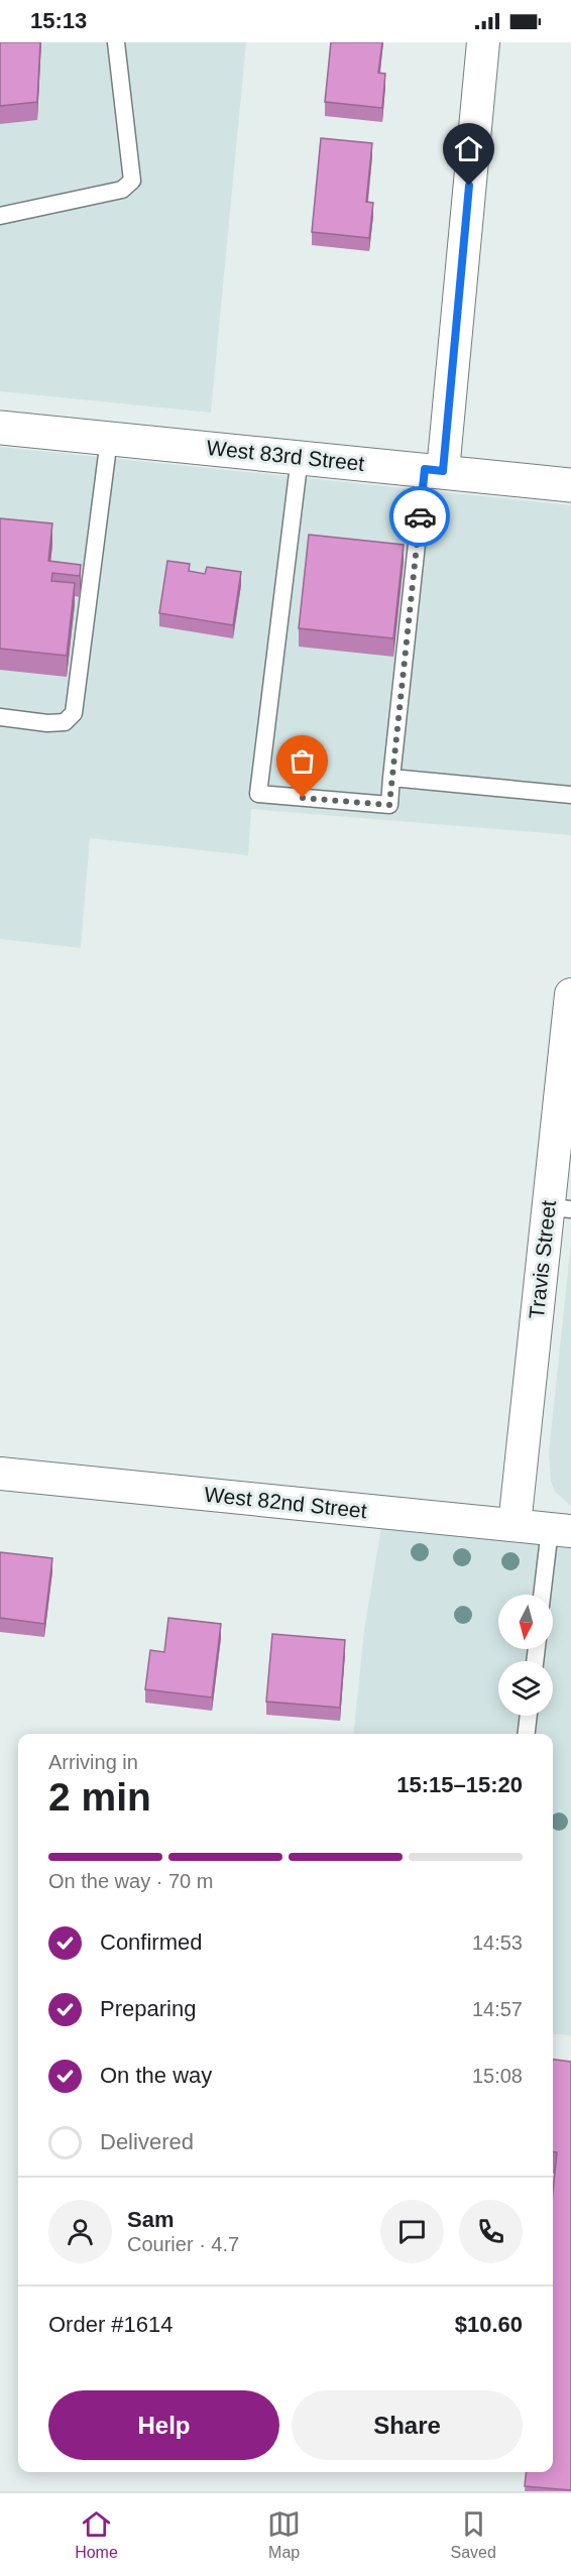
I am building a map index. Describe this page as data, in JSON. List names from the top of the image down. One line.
{"streets":{"street":["West 83rd Street","Travis Street","West 82nd Street"]},"crossings":[["Travis Street","West 82nd Street"]],"north":"bottom","page":{"status":"15:13","heading":["2 min","Arriving in","15:15–15:20"],"panel":["Sam","Courier · 4.7","Order #1614","$10.60"],"bar":"On the way · 70 m","list":[["Confirmed","14:53"],["Preparing","14:57"],["On the way","15:08"],"Delivered"],"buttons":["Help","Share"],"tabs":["Home","Map","Saved"]}}
